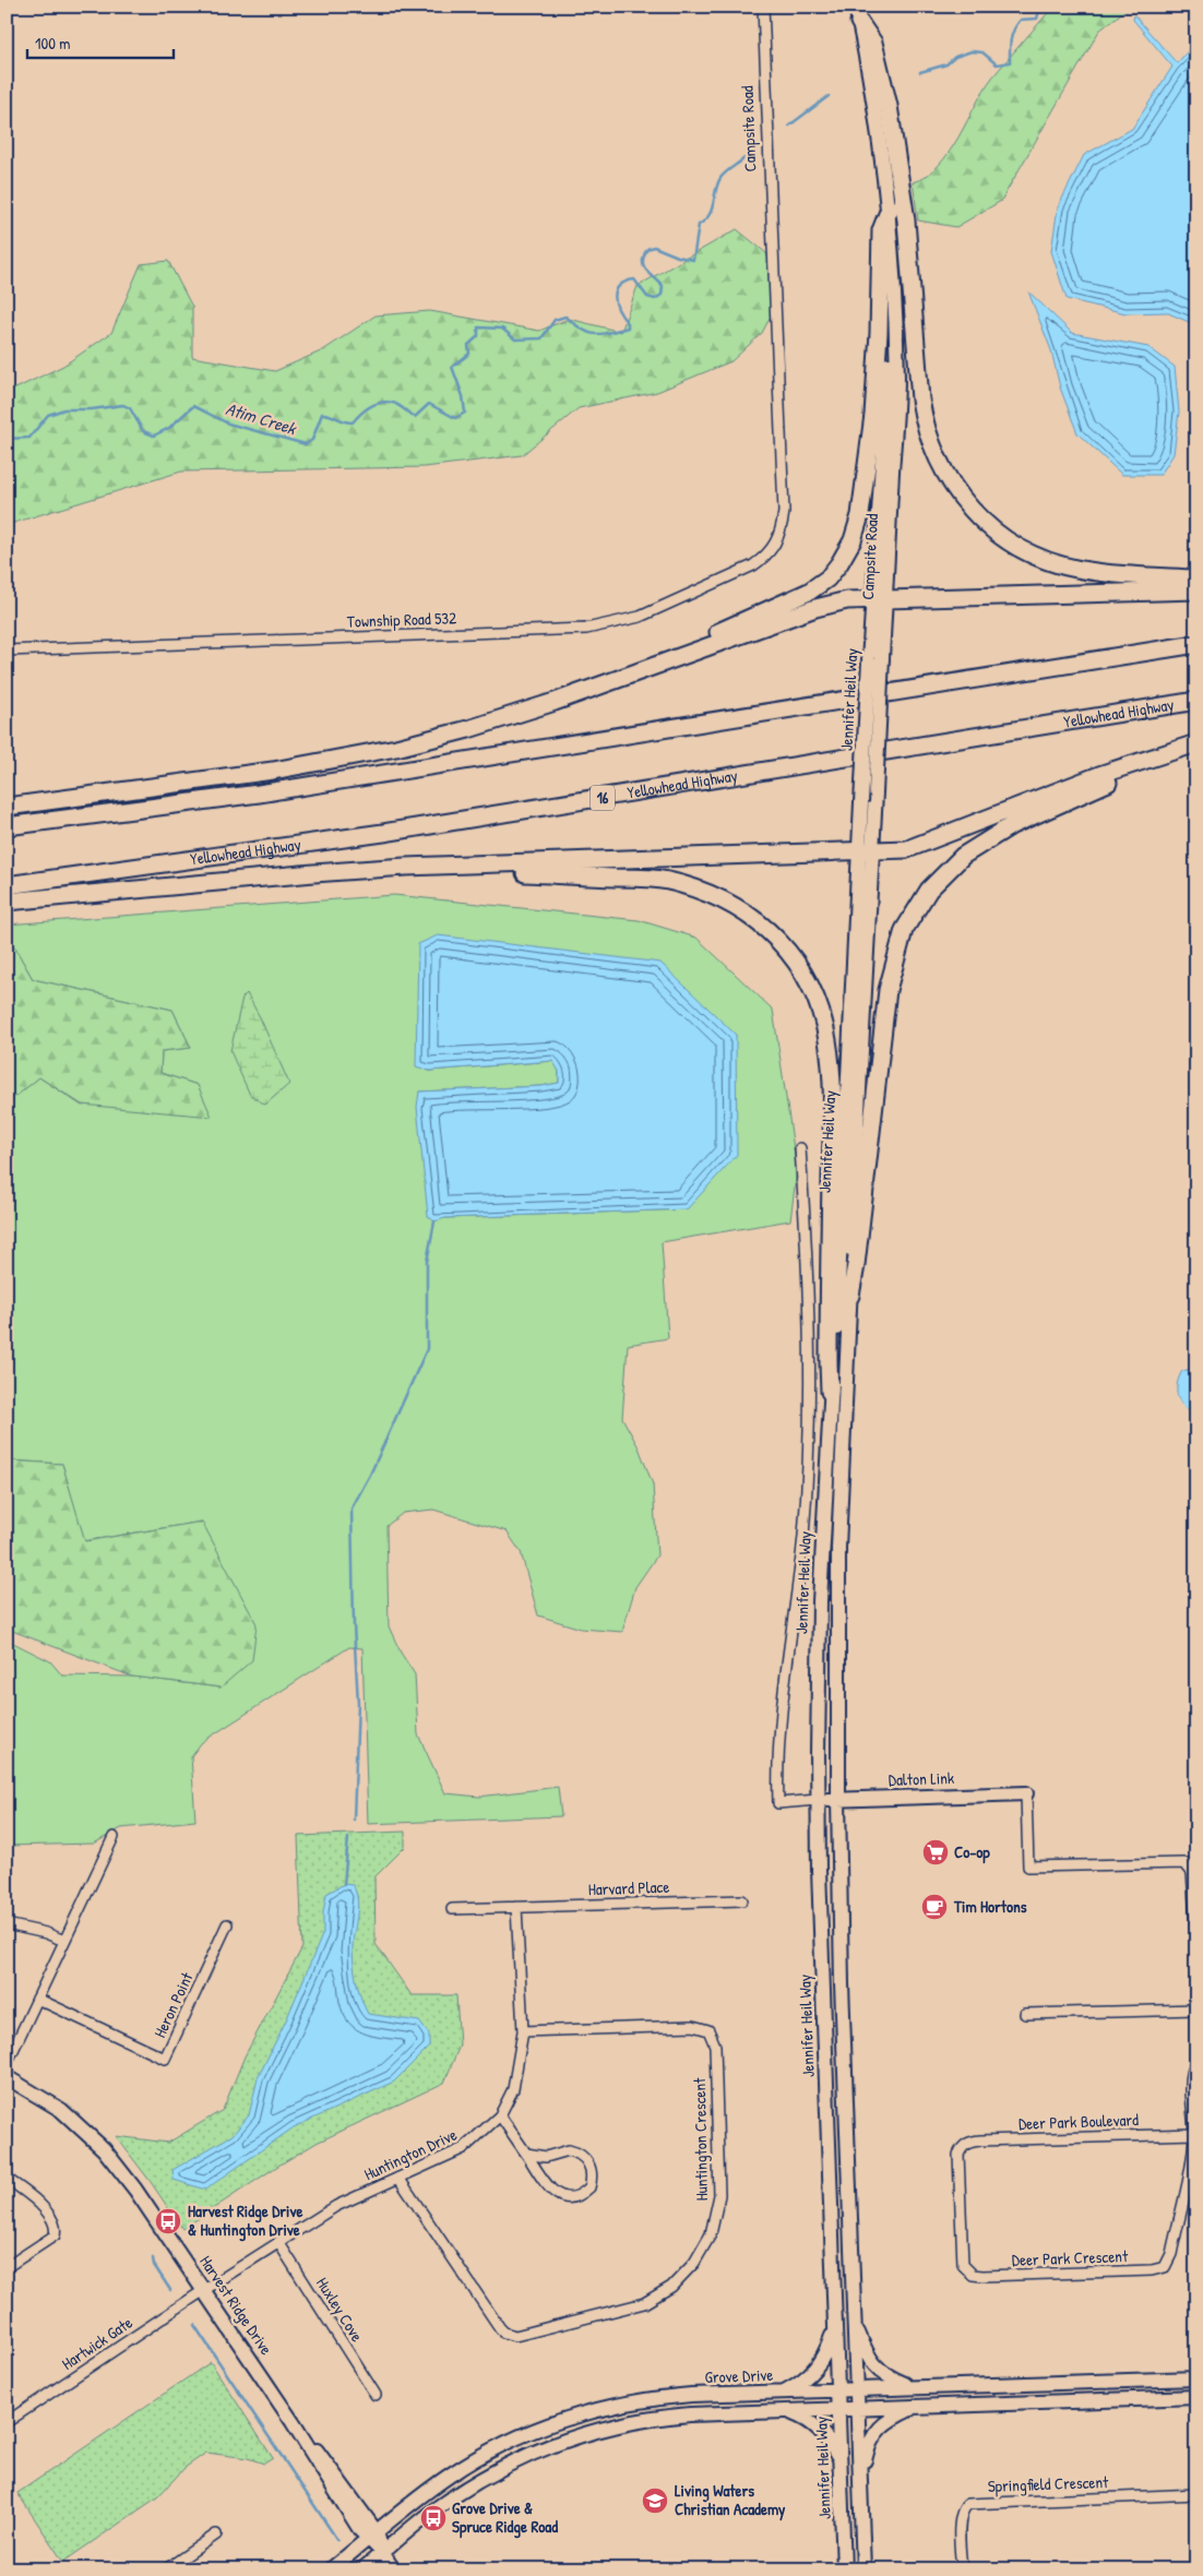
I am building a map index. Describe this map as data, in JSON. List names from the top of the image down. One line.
{"streets":{"highway":["Yellowhead Highway","16"],"main road":["Campsite Road","Jennifer Heil Way","Dalton Link","Harvest Ridge Drive","Grove Drive"],"street":["Township Road 532","Harvard Place","Heron Point","Deer Park Boulevard","Huntington Crescent","Huntington Drive","Deer Park Crescent","Huxley Cove","Hartwick Gate","Springfield Crescent"]},"crossings":[["Campsite Road","Township Road 532"],["Campsite Road","Jennifer Heil Way"],["Jennifer Heil Way","Dalton Link"],["Jennifer Heil Way","Grove Drive"],["Harvard Place","Huntington Drive"],["Deer Park Boulevard","Deer Park Crescent"],["Huntington Crescent","Huntington Drive"],["Huntington Drive","Harvest Ridge Drive"],["Huntington Drive","Huxley Cove"],["Huntington Drive","Hartwick Gate"],["Harvest Ridge Drive","Hartwick Gate"],["Harvest Ridge Drive","Grove Drive"]],"water":["Atim Creek"],"places":{"supermarket":["Co-op"],"cafe":["Tim Hortons"],"bus stop":["Harvest Ridge Drive & Huntington Drive","Grove Drive & Spruce Ridge Road"],"school or university":["Living Waters Christian Academy"]},"scale_bar":"100 m"}
